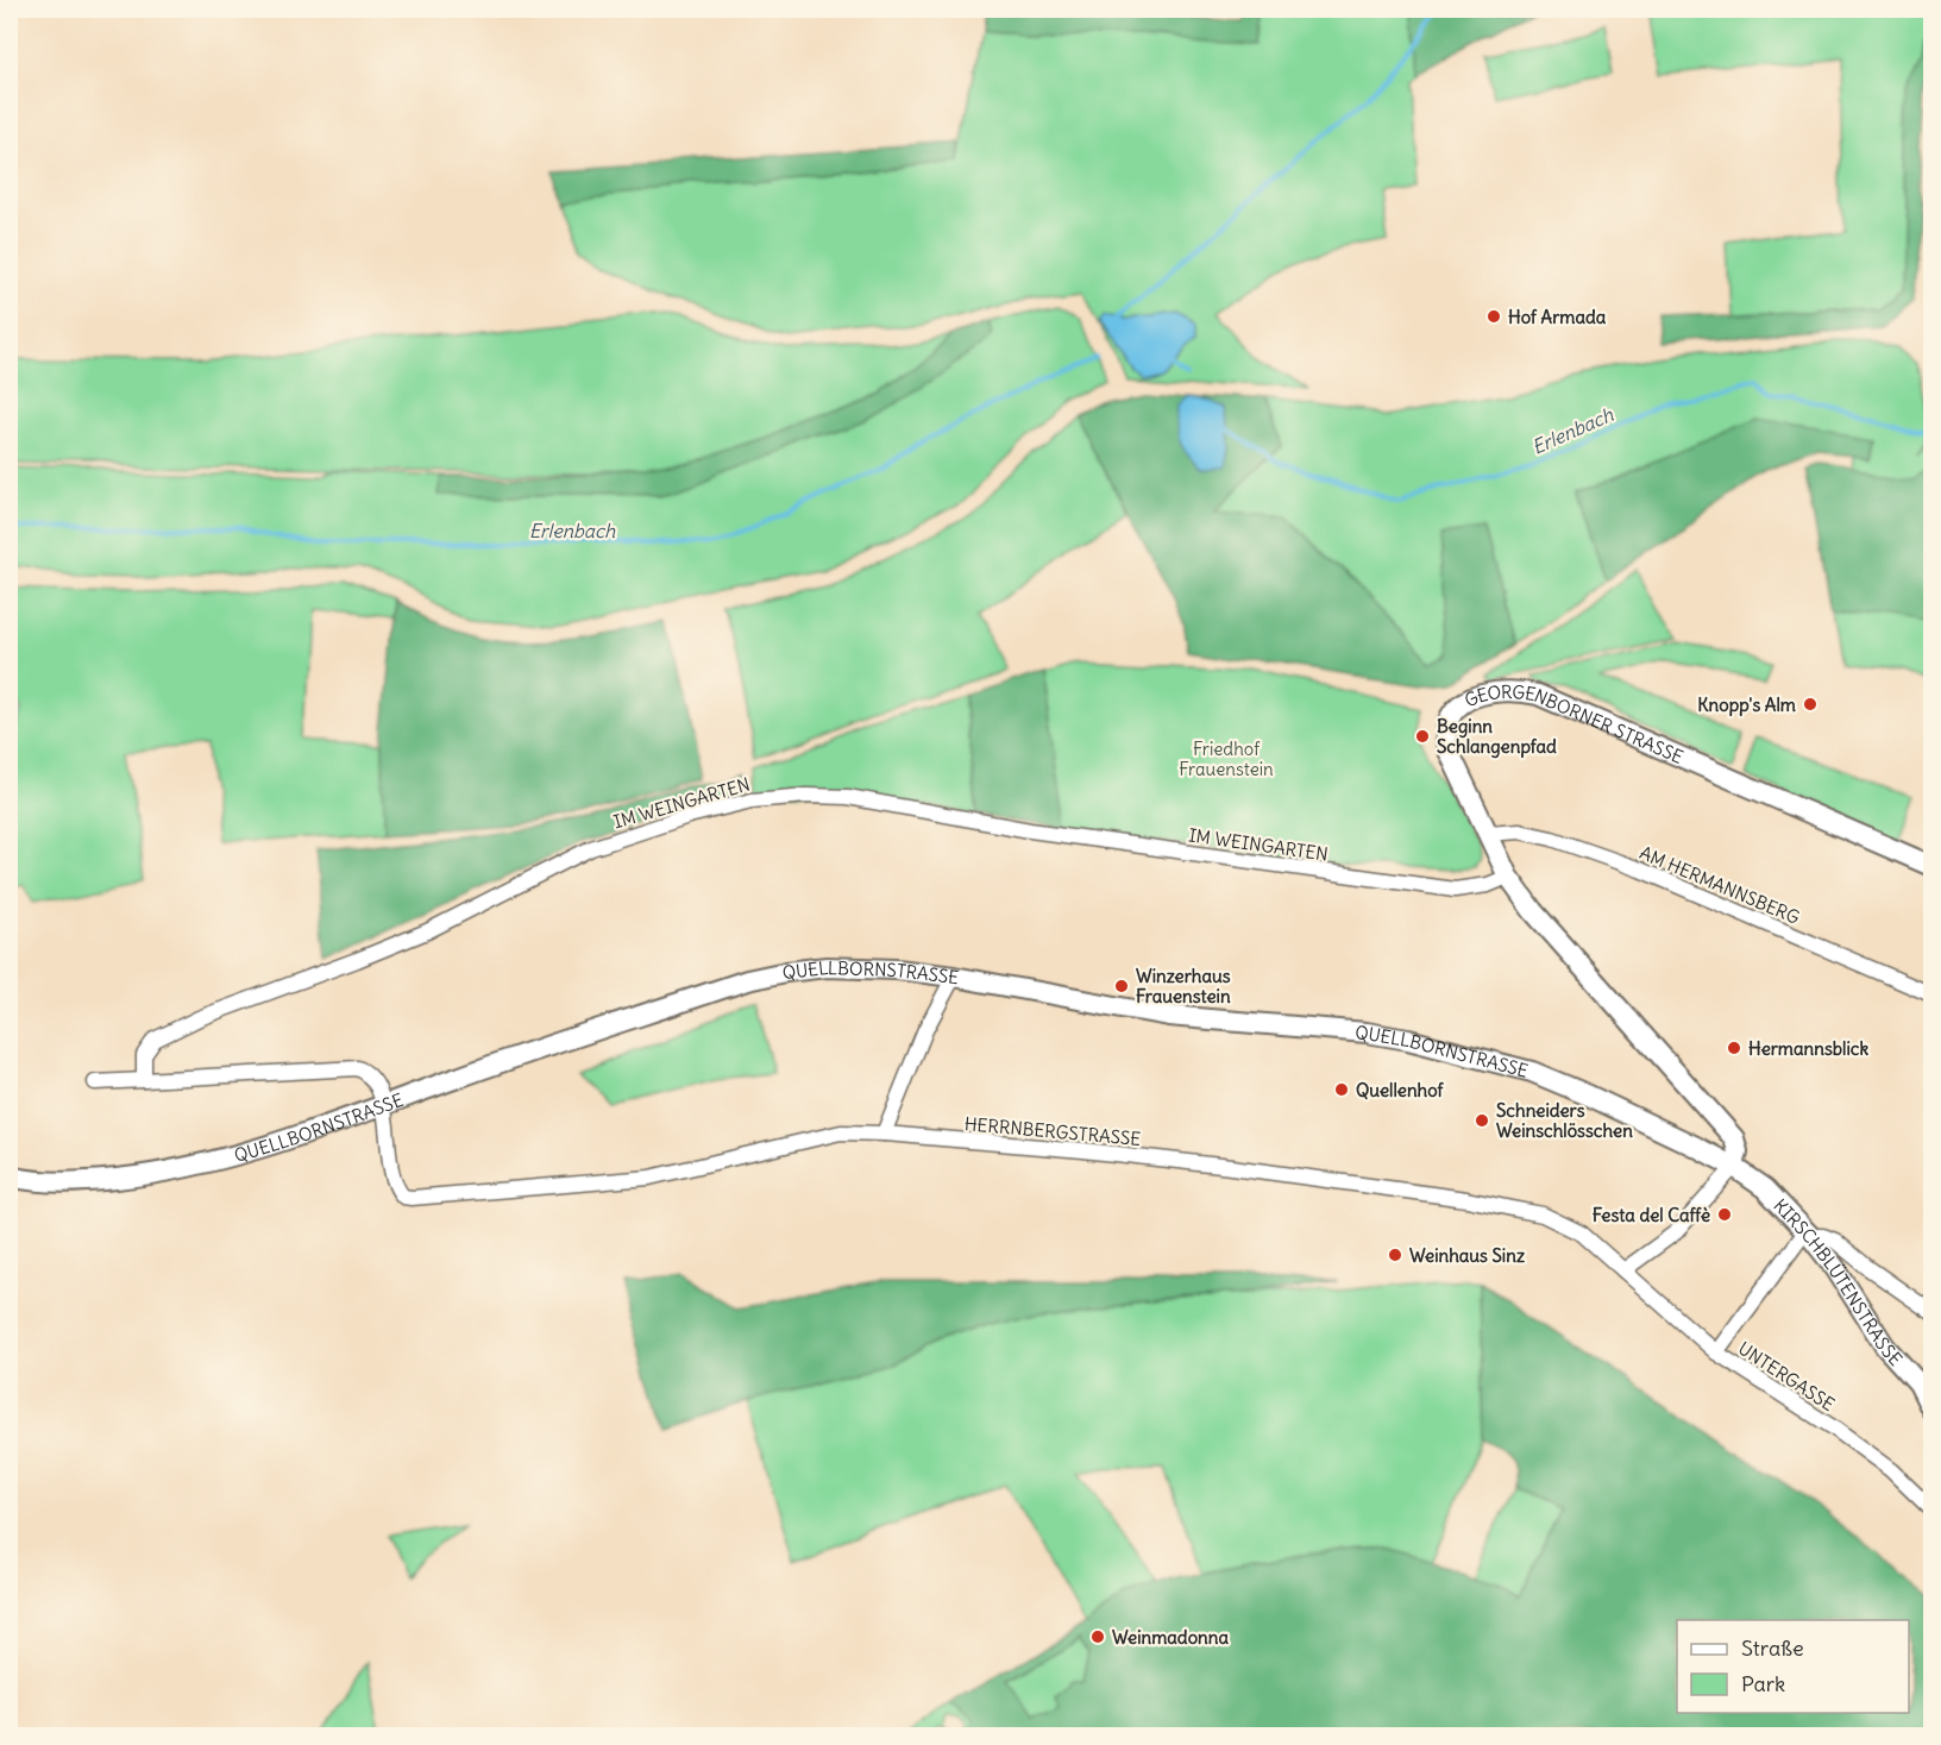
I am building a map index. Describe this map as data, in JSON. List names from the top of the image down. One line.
{"streets":{"main road":["GEORGENBORNER STRASSE","QUELLBORNSTRASSE","KIRSCHBLÜTENSTRASSE"],"street":["IM WEINGARTEN","AM HERMANNSBERG","HERRNBERGSTRASSE","UNTERGASSE"]},"crossings":[["GEORGENBORNER STRASSE","IM WEINGARTEN"],["GEORGENBORNER STRASSE","AM HERMANNSBERG"],["GEORGENBORNER STRASSE","QUELLBORNSTRASSE"],["GEORGENBORNER STRASSE","KIRSCHBLÜTENSTRASSE"],["QUELLBORNSTRASSE","HERRNBERGSTRASSE"],["QUELLBORNSTRASSE","KIRSCHBLÜTENSTRASSE"],["HERRNBERGSTRASSE","UNTERGASSE"]],"water":["Erlenbach"],"parks":["Friedhof Frauenstein"],"places":["Hof Armada","Knopp's Alm","Beginn Schlangenpfad","Winzerhaus Frauenstein","Hermannsblick","Quellenhof","Schneiders Weinschlösschen","Festa del Caffè","Weinhaus Sinz","Weinmadonna"],"legend":["Straße","Park"]}
